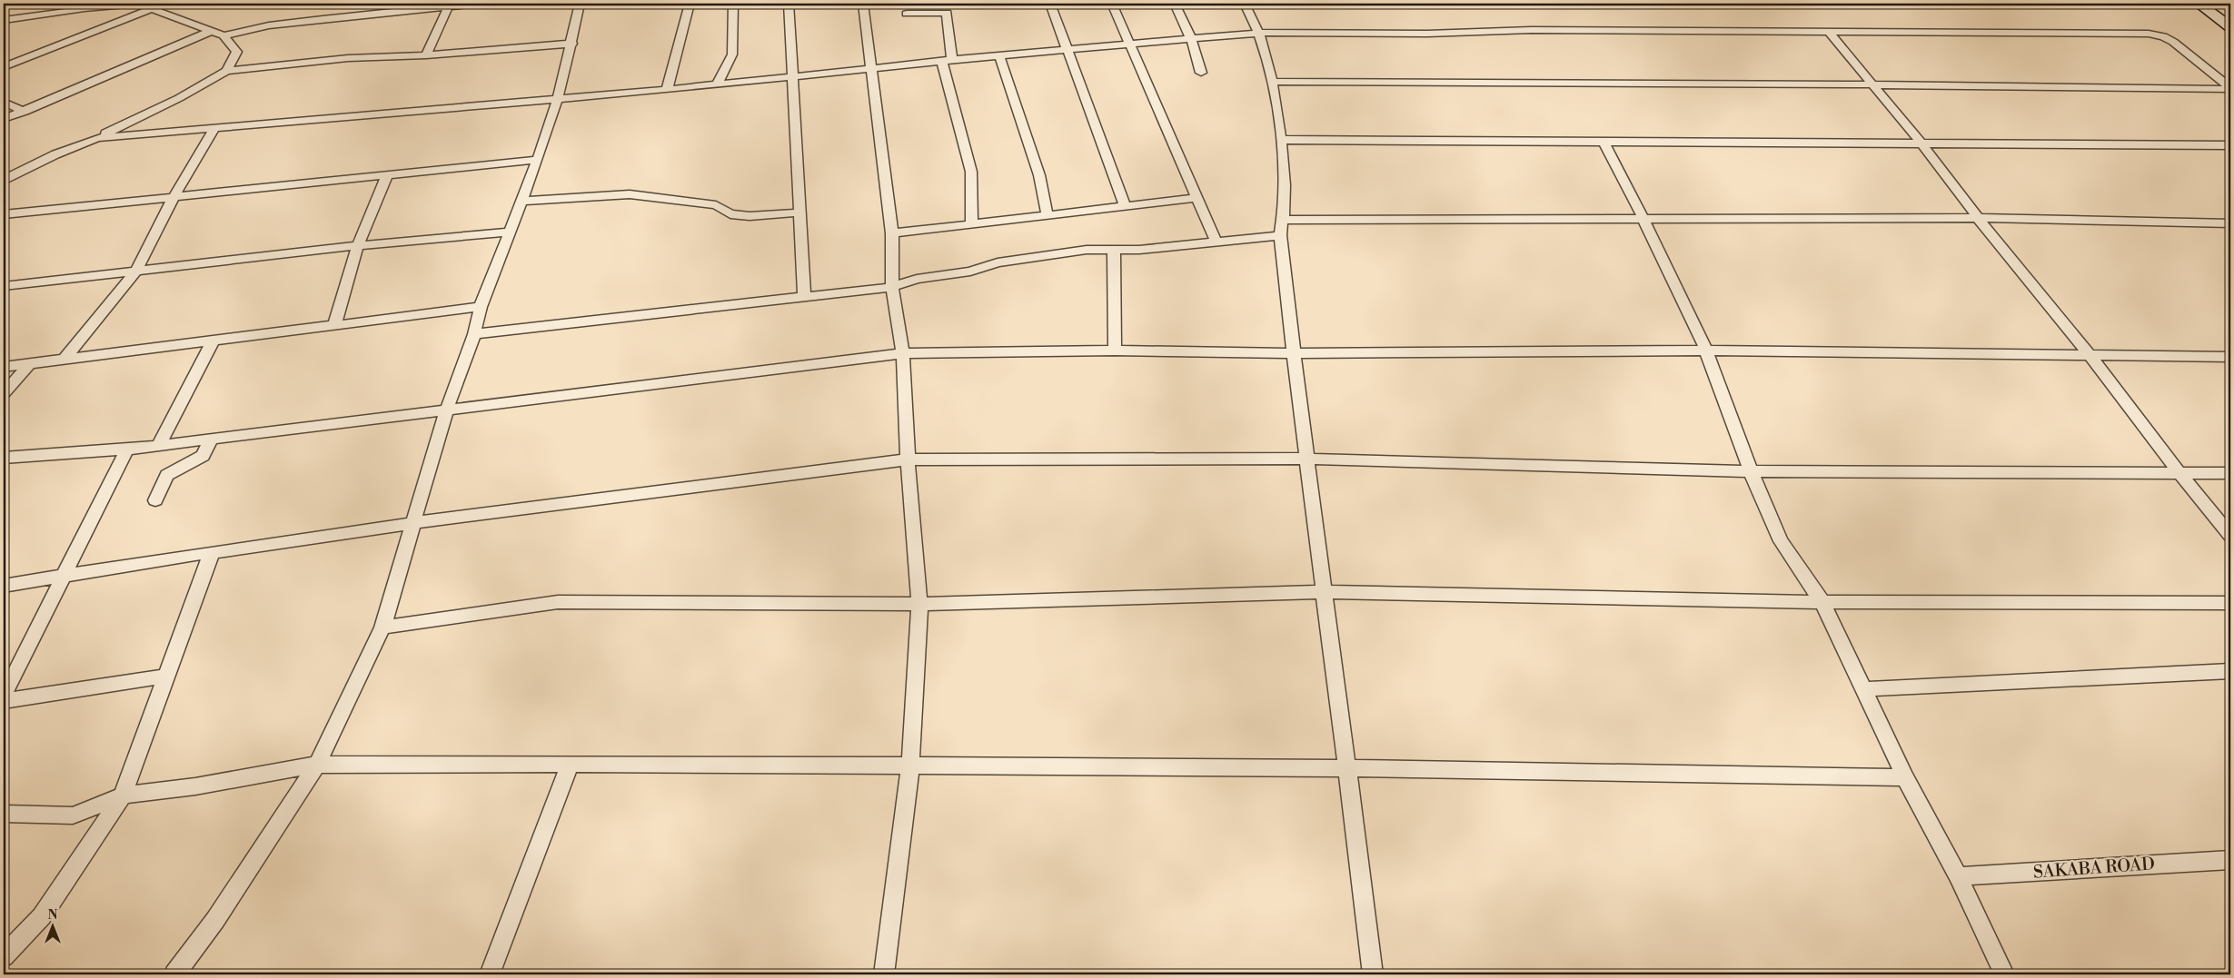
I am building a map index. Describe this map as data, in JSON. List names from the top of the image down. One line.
{"streets":{"street":["SAKABA ROAD"]},"north":"top"}
